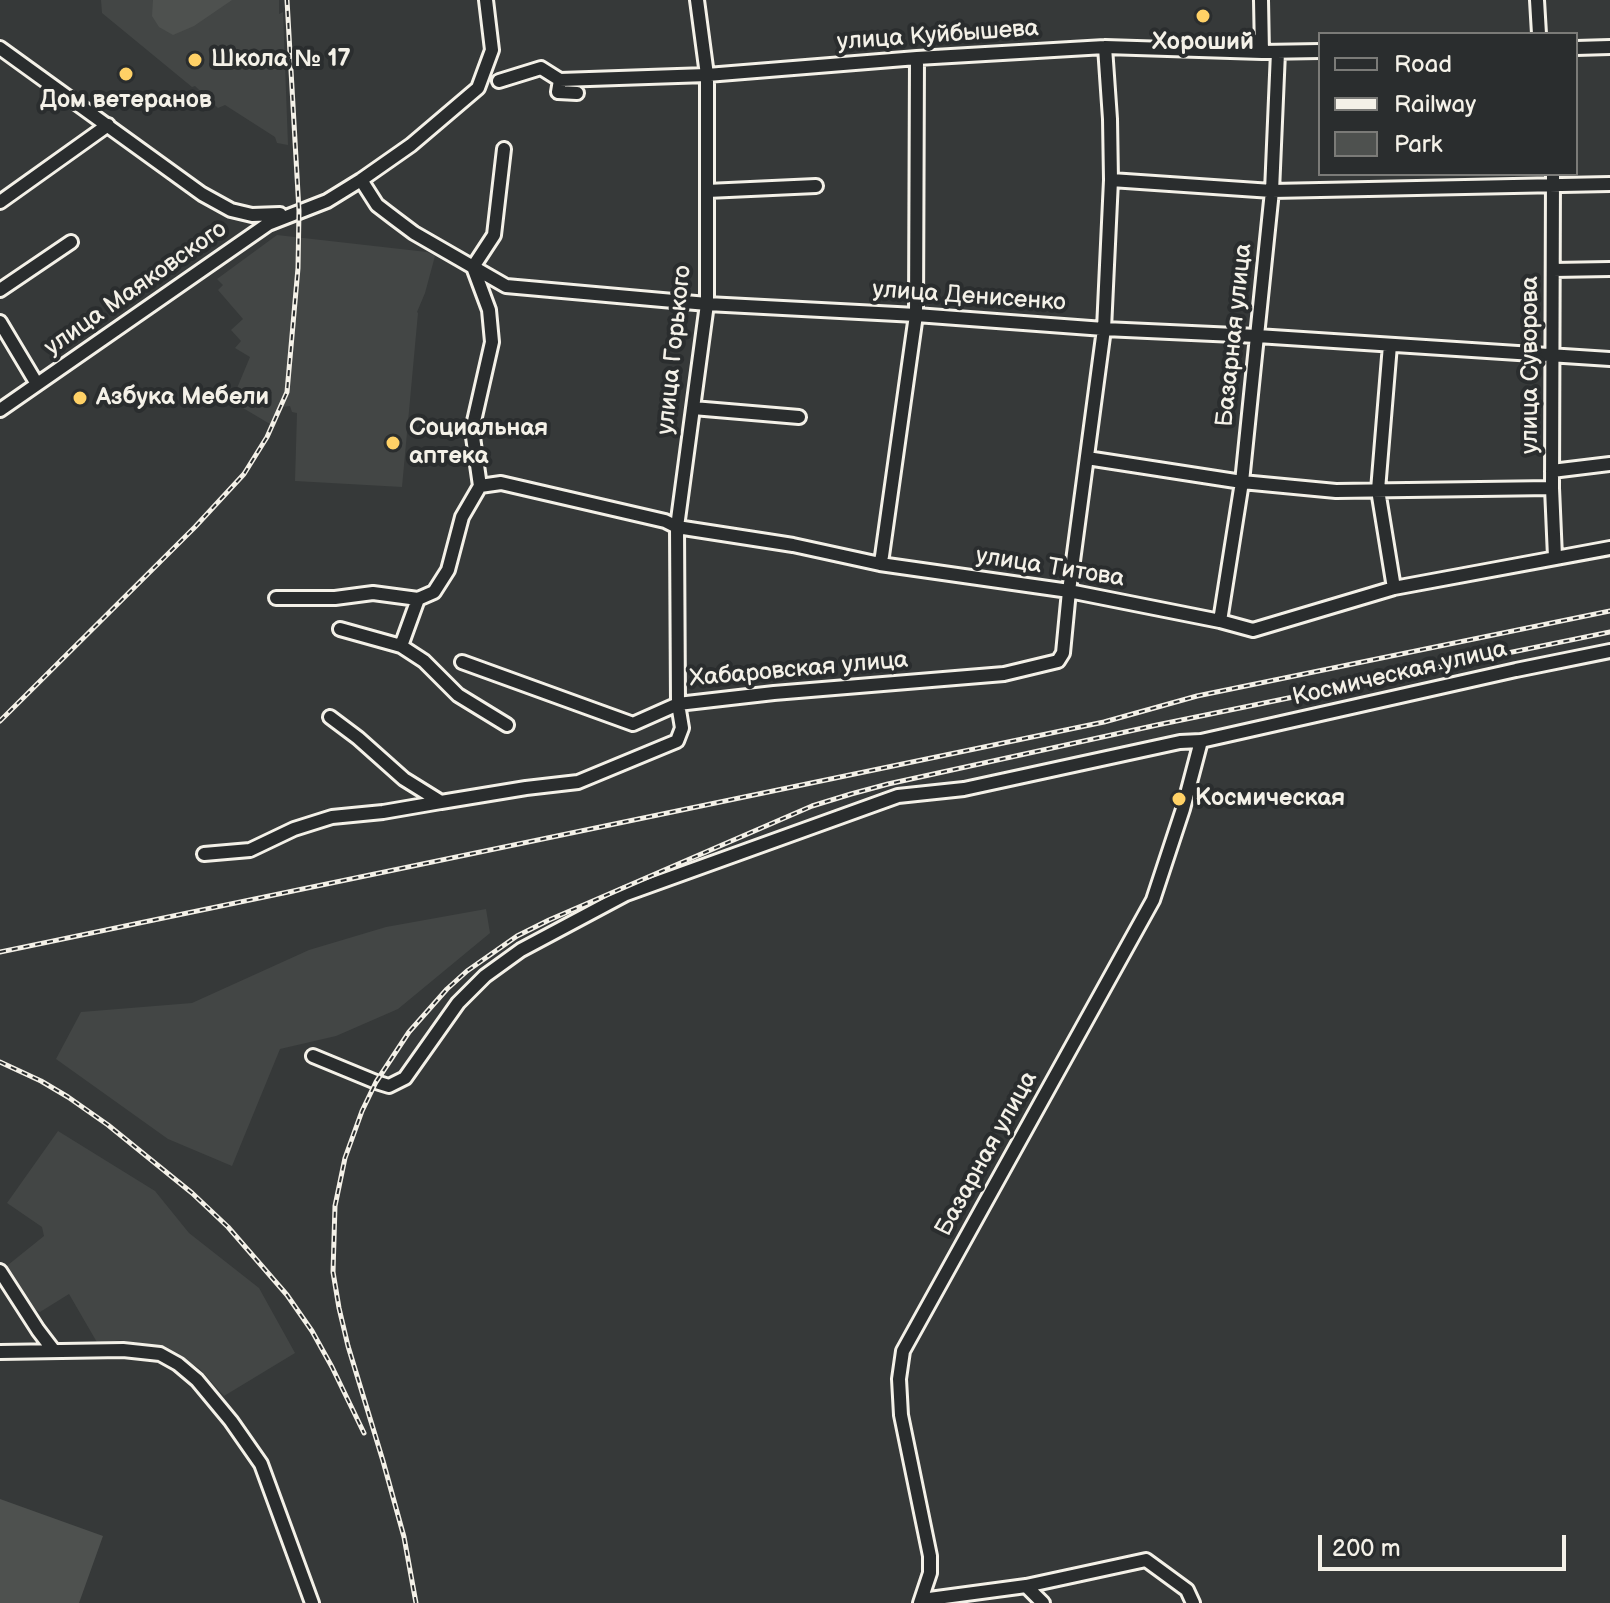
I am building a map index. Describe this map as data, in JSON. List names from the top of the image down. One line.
{"streets":{"street":["улица Куйбышева","улица Маяковского","улица Денисенко","Базарная улица","улица Горького","улица Суворова","улица Титова","Хабаровская улица","Космическая улица"]},"crossings":[["улица Куйбышева","Базарная улица"],["улица Куйбышева","улица Горького"],["улица Маяковского","улица Денисенко"],["улица Денисенко","Базарная улица"],["улица Денисенко","улица Горького"],["улица Денисенко","улица Суворова"],["Базарная улица","улица Титова"],["Базарная улица","Космическая улица"],["улица Горького","улица Титова"],["улица Горького","Хабаровская улица"],["улица Суворова","улица Титова"],["улица Титова","Хабаровская улица"]],"places":["Хороший","Школа № 17","Дом ветеранов","Азбука Мебели","Социальная аптека","Космическая"],"legend":["Road","Railway","Park"],"scale_bar":"200 m"}
